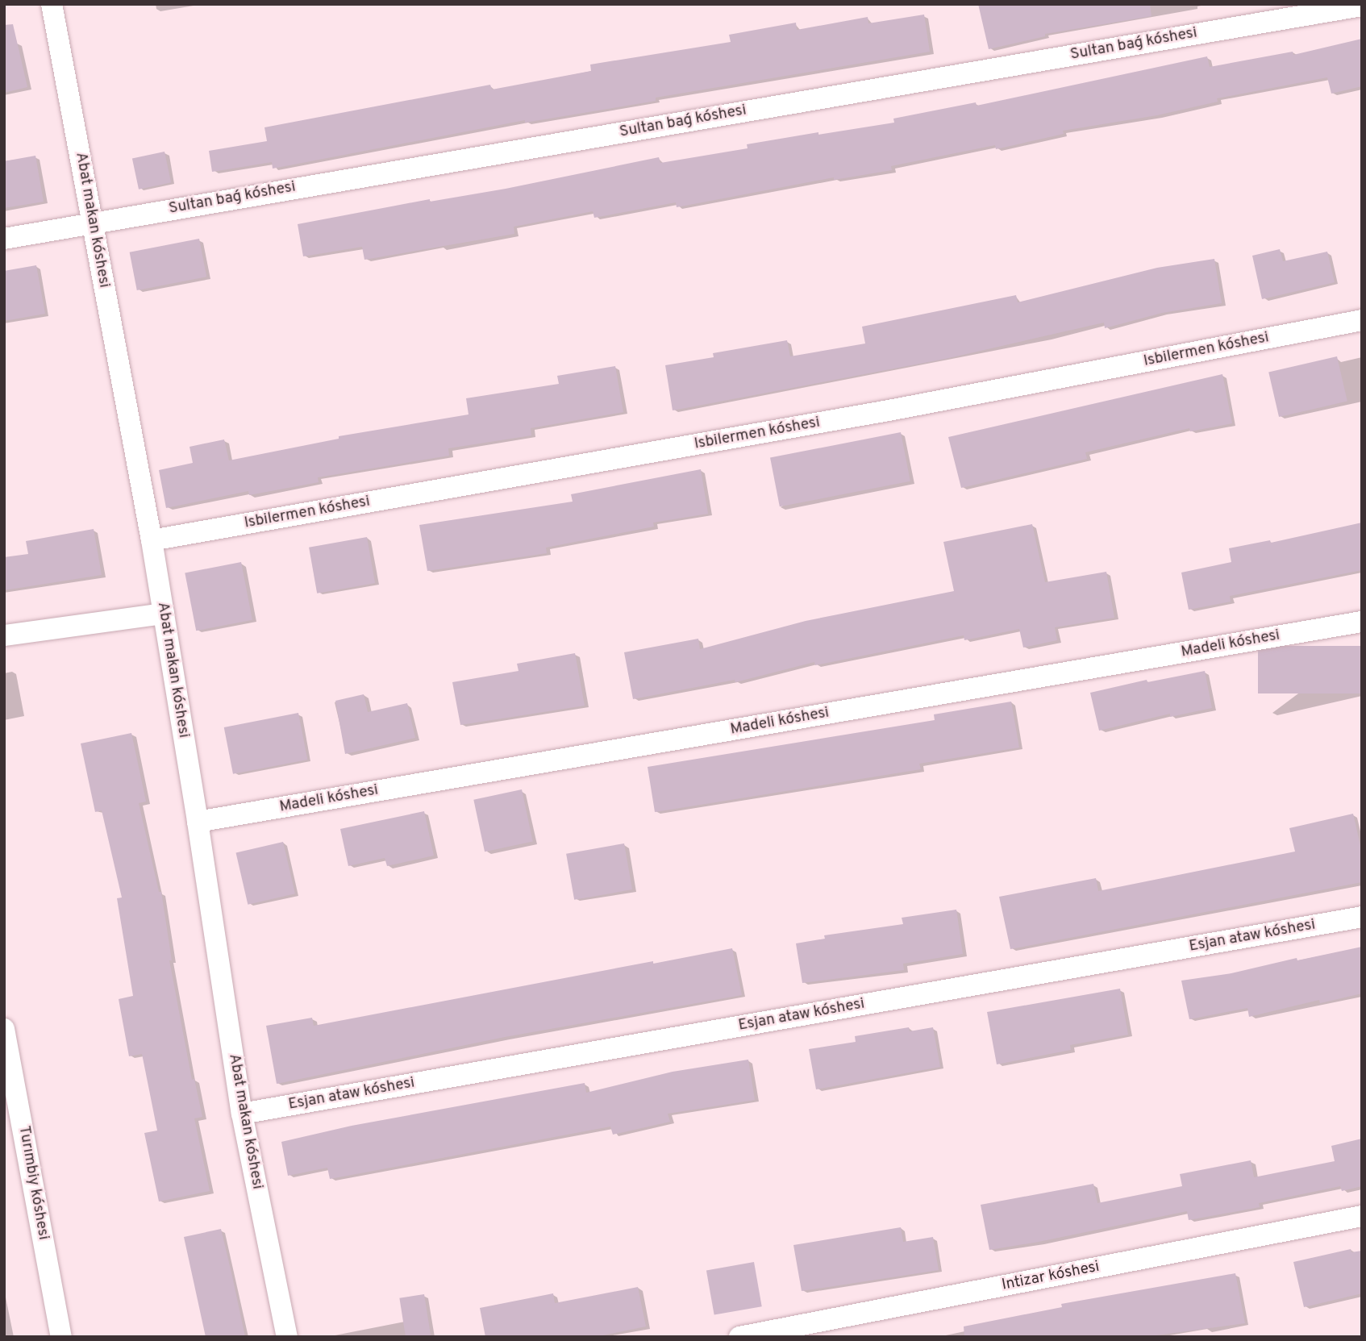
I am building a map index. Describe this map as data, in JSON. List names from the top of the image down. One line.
{"streets":{"street":["Sultan baǵ kóshesi","Abat makan kóshesi","Isbilermen kóshesi","Madeli kóshesi","Esjan ataw kóshesi","Turımbiy kóshesi","Intizar kóshesi"]},"crossings":[["Sultan baǵ kóshesi","Abat makan kóshesi"],["Abat makan kóshesi","Isbilermen kóshesi"],["Abat makan kóshesi","Madeli kóshesi"],["Abat makan kóshesi","Esjan ataw kóshesi"]]}
